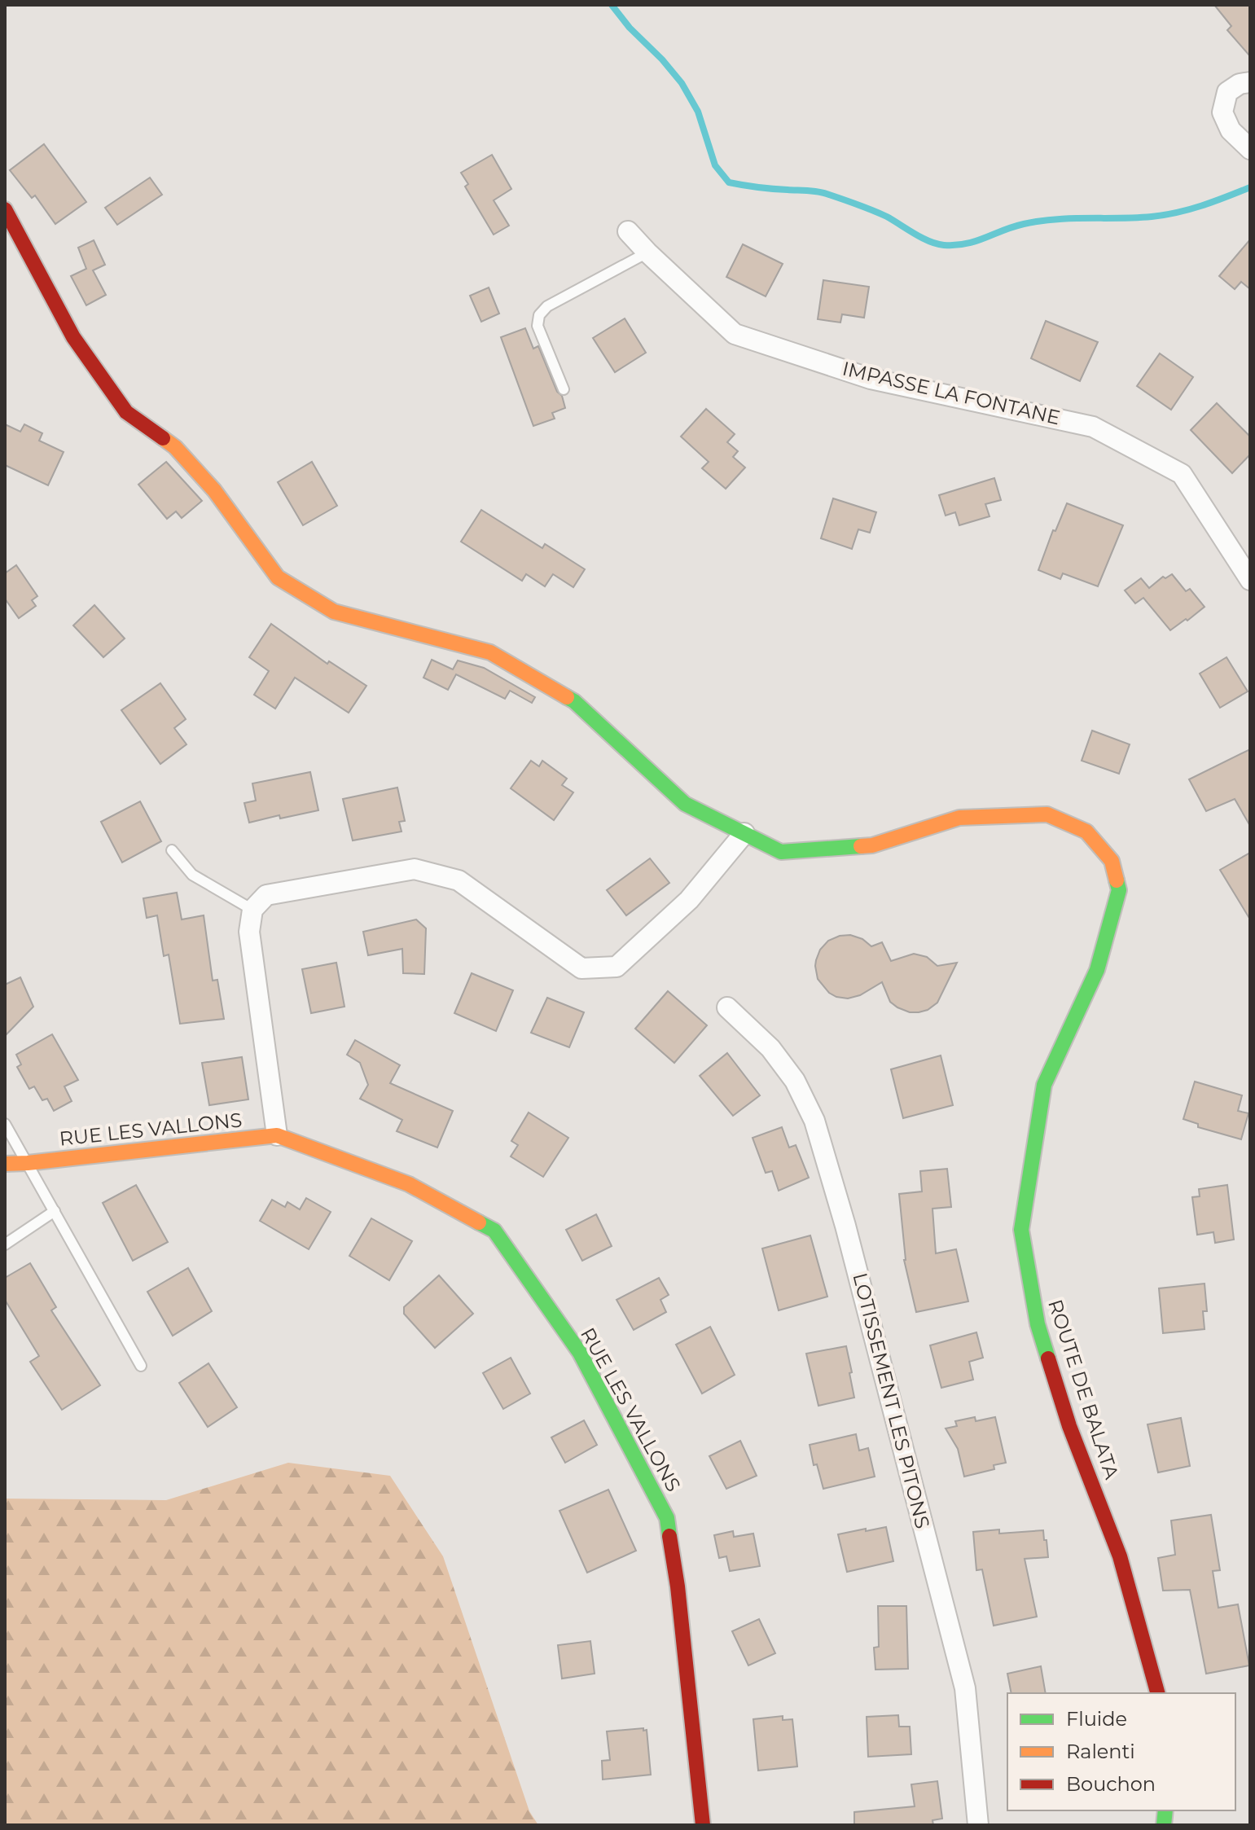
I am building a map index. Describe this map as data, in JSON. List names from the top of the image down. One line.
{"streets":{"main road":["RUE LES VALLONS","ROUTE DE BALATA"],"street":["IMPASSE LA FONTANE","LOTISSEMENT LES PITONS"]},"legend":["Fluide","Ralenti","Bouchon"]}
